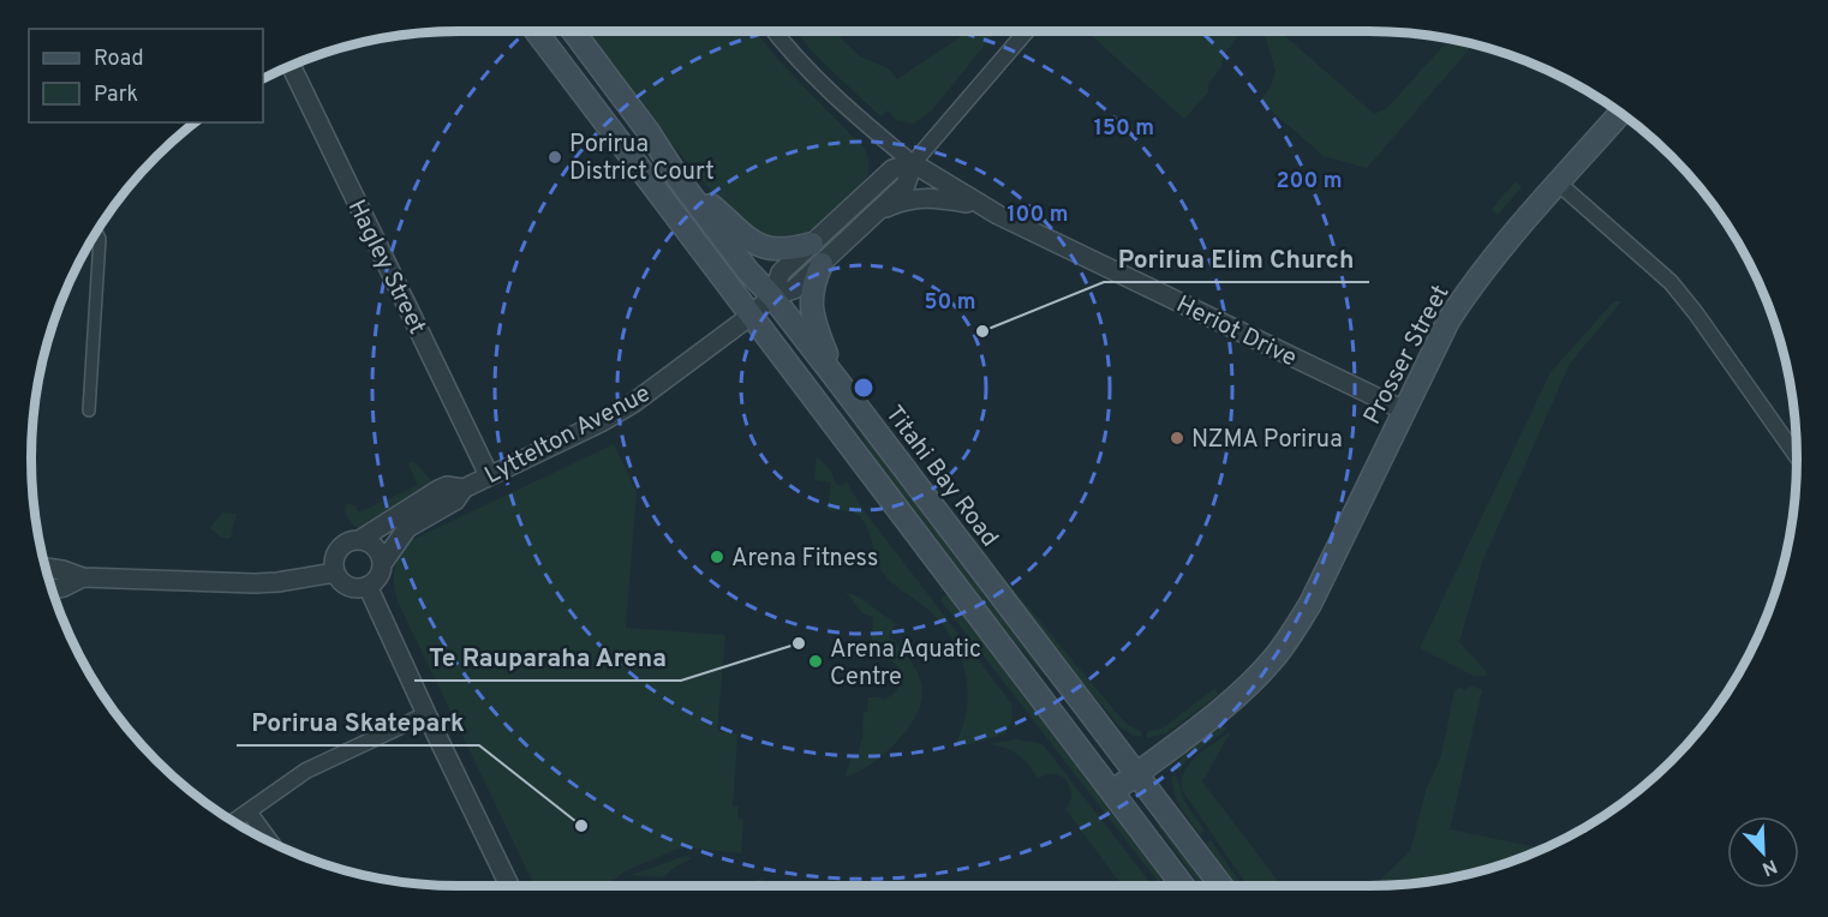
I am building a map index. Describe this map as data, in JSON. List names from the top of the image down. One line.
{"streets":{"main road":["Prosser Street","Titahi Bay Road"],"street":["Hagley Street","Heriot Drive","Lyttelton Avenue"]},"crossings":[["Hagley Street","Lyttelton Avenue"],["Heriot Drive","Prosser Street"],["Heriot Drive","Lyttelton Avenue"],["Prosser Street","Titahi Bay Road"],["Lyttelton Avenue","Titahi Bay Road"]],"places":["Porirua District Court","Porirua Elim Church","NZMA Porirua","Arena Fitness","Te Rauparaha Arena","Arena Aquatic Centre","Porirua Skatepark"],"legend":["Road","Park"],"north":"bottom right","rings":["150 m","200 m","100 m","50 m"]}
